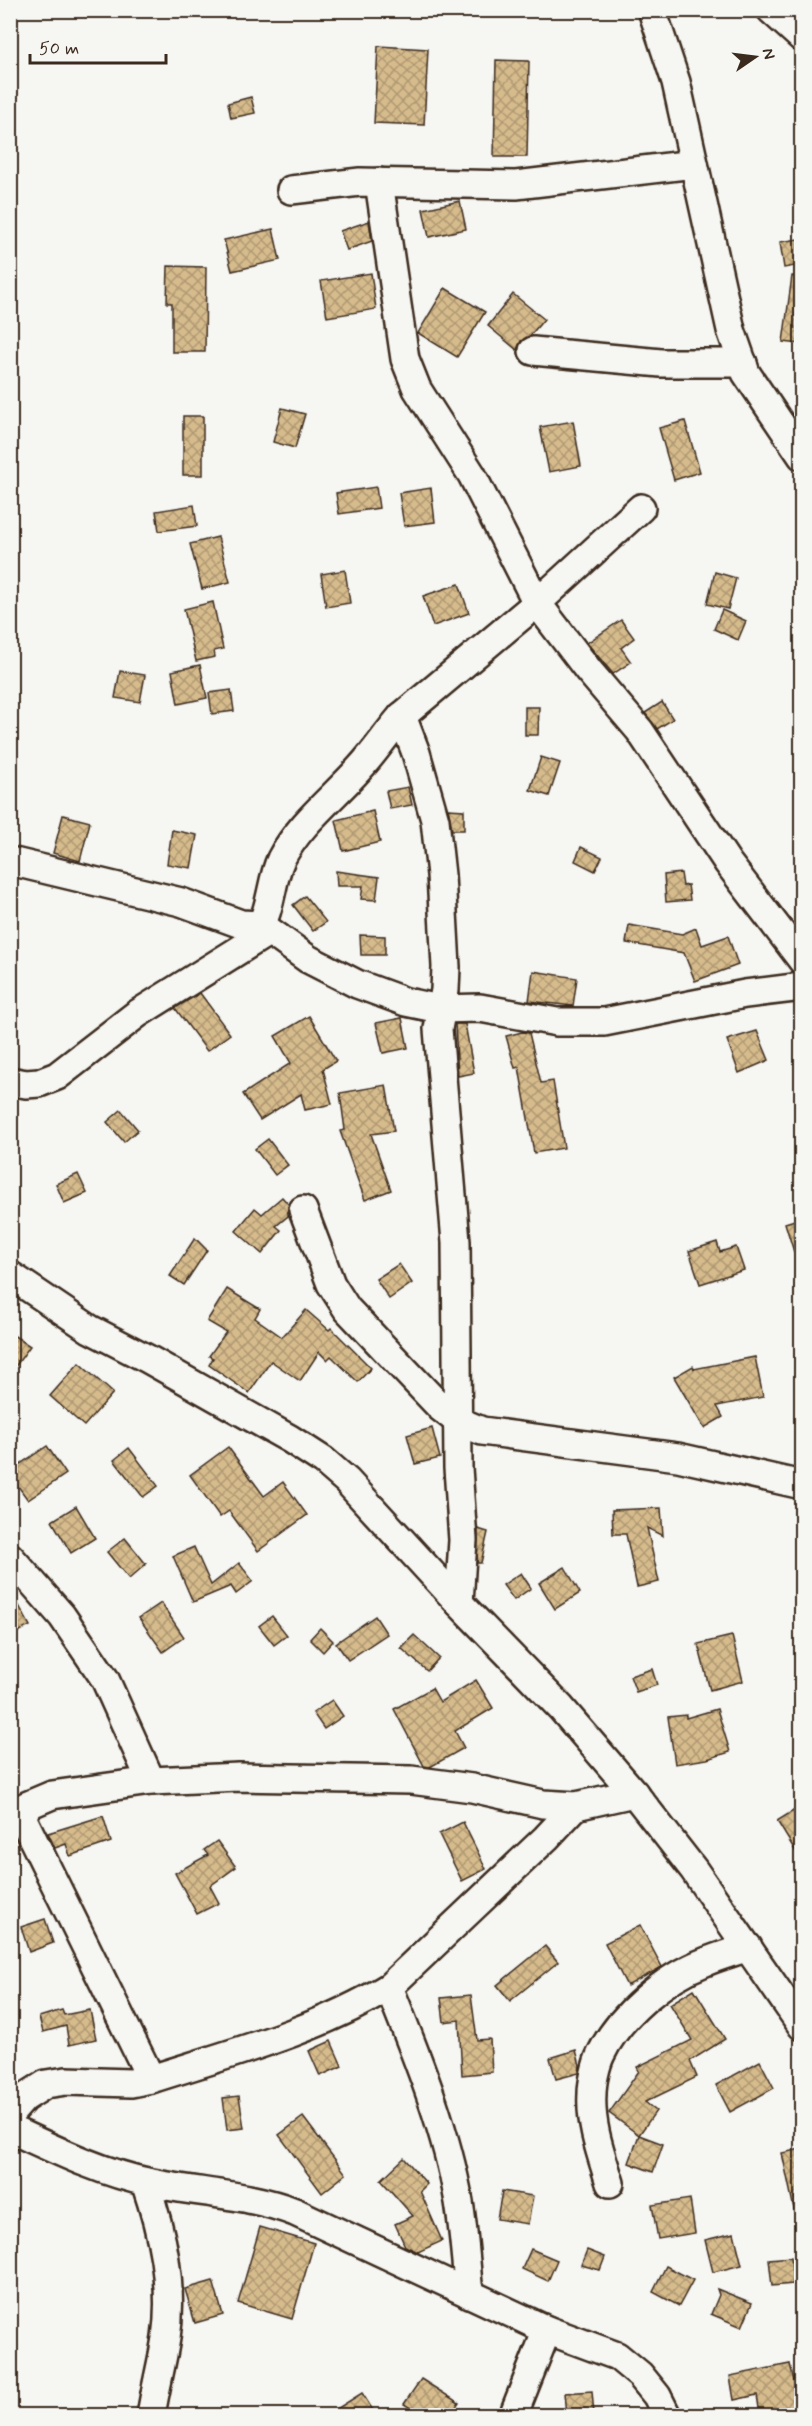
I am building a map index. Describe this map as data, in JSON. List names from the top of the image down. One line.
{"scale_bar":"50 m","north":"right"}
